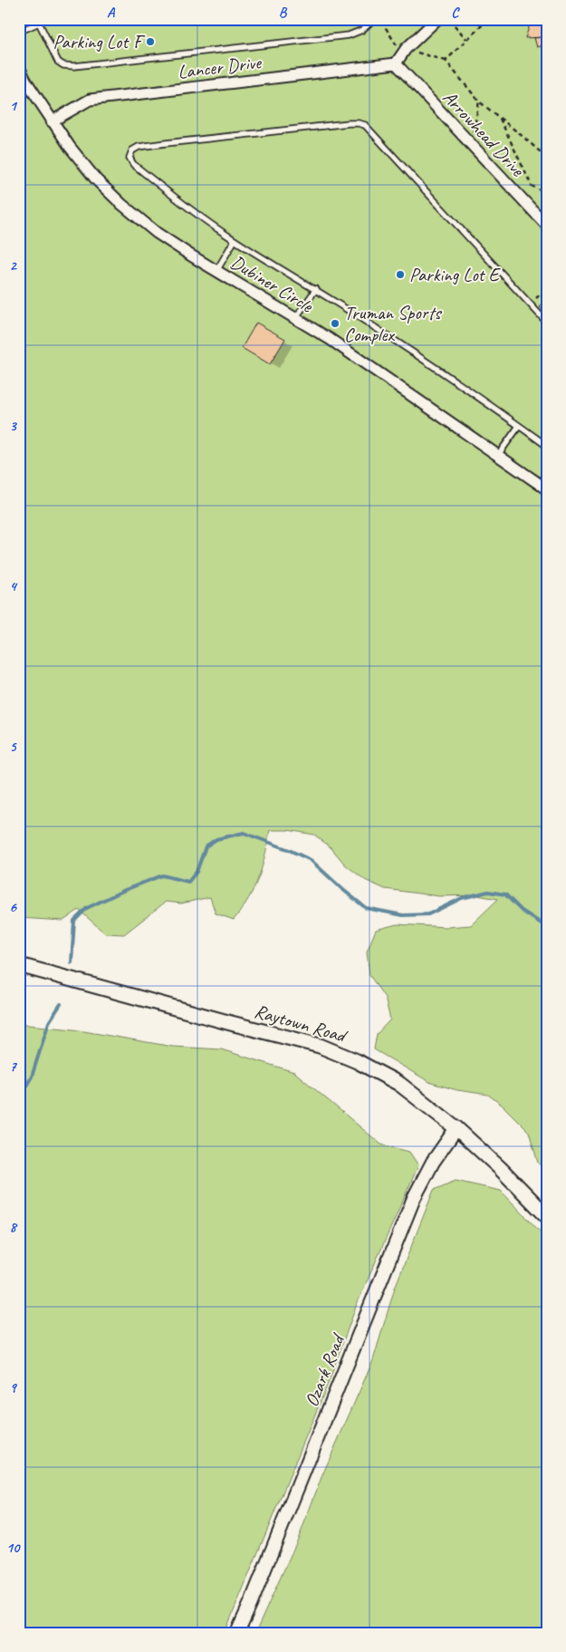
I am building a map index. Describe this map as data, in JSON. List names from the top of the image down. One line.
{"streets":{"main road":["Raytown Road"],"street":["Lancer Drive","Arrowhead Drive","Dubiner Circle","Ozark Road"]},"crossings":[["Lancer Drive","Arrowhead Drive"],["Lancer Drive","Dubiner Circle"],["Raytown Road","Ozark Road"]],"places":["Parking Lot F","Parking Lot E","Truman Sports Complex"],"grid":{"columns":["A","B","C"],"rows":["1","2","3","4","5","6","7","8","9","10"]}}
